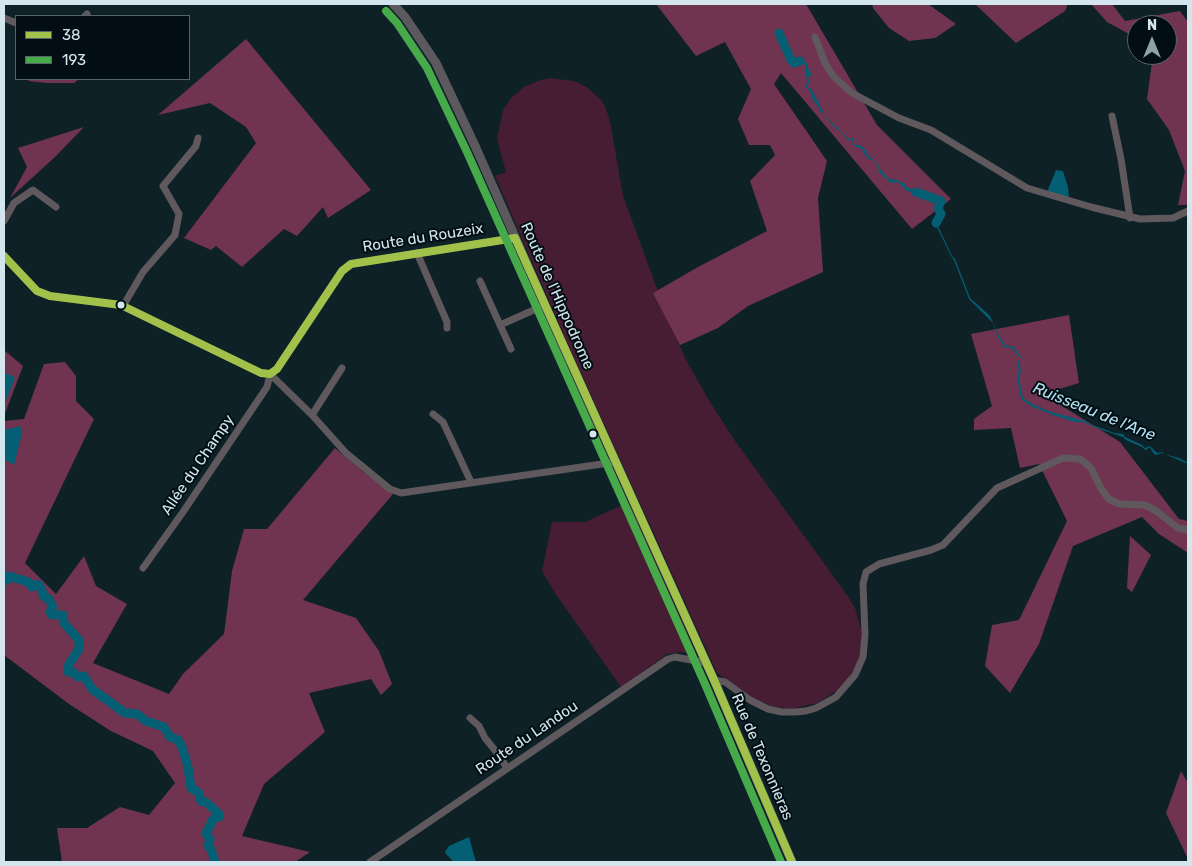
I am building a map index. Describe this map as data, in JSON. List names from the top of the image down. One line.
{"streets":{"main road":["Route de l'Hippodrome","Rue de Texonnieras"],"street":["Route du Rouzeix","Allée du Champy","Route du Landou"]},"crossings":[["Route du Rouzeix","Route de l'Hippodrome"],["Route du Rouzeix","Allée du Champy"],["Route de l'Hippodrome","Route du Landou"],["Route de l'Hippodrome","Rue de Texonnieras"],["Route du Landou","Rue de Texonnieras"]],"water":["Ruisseau de l'Ane"],"lines":["transit line 193","transit line 38"],"legend":["38","193"],"north":"top"}
